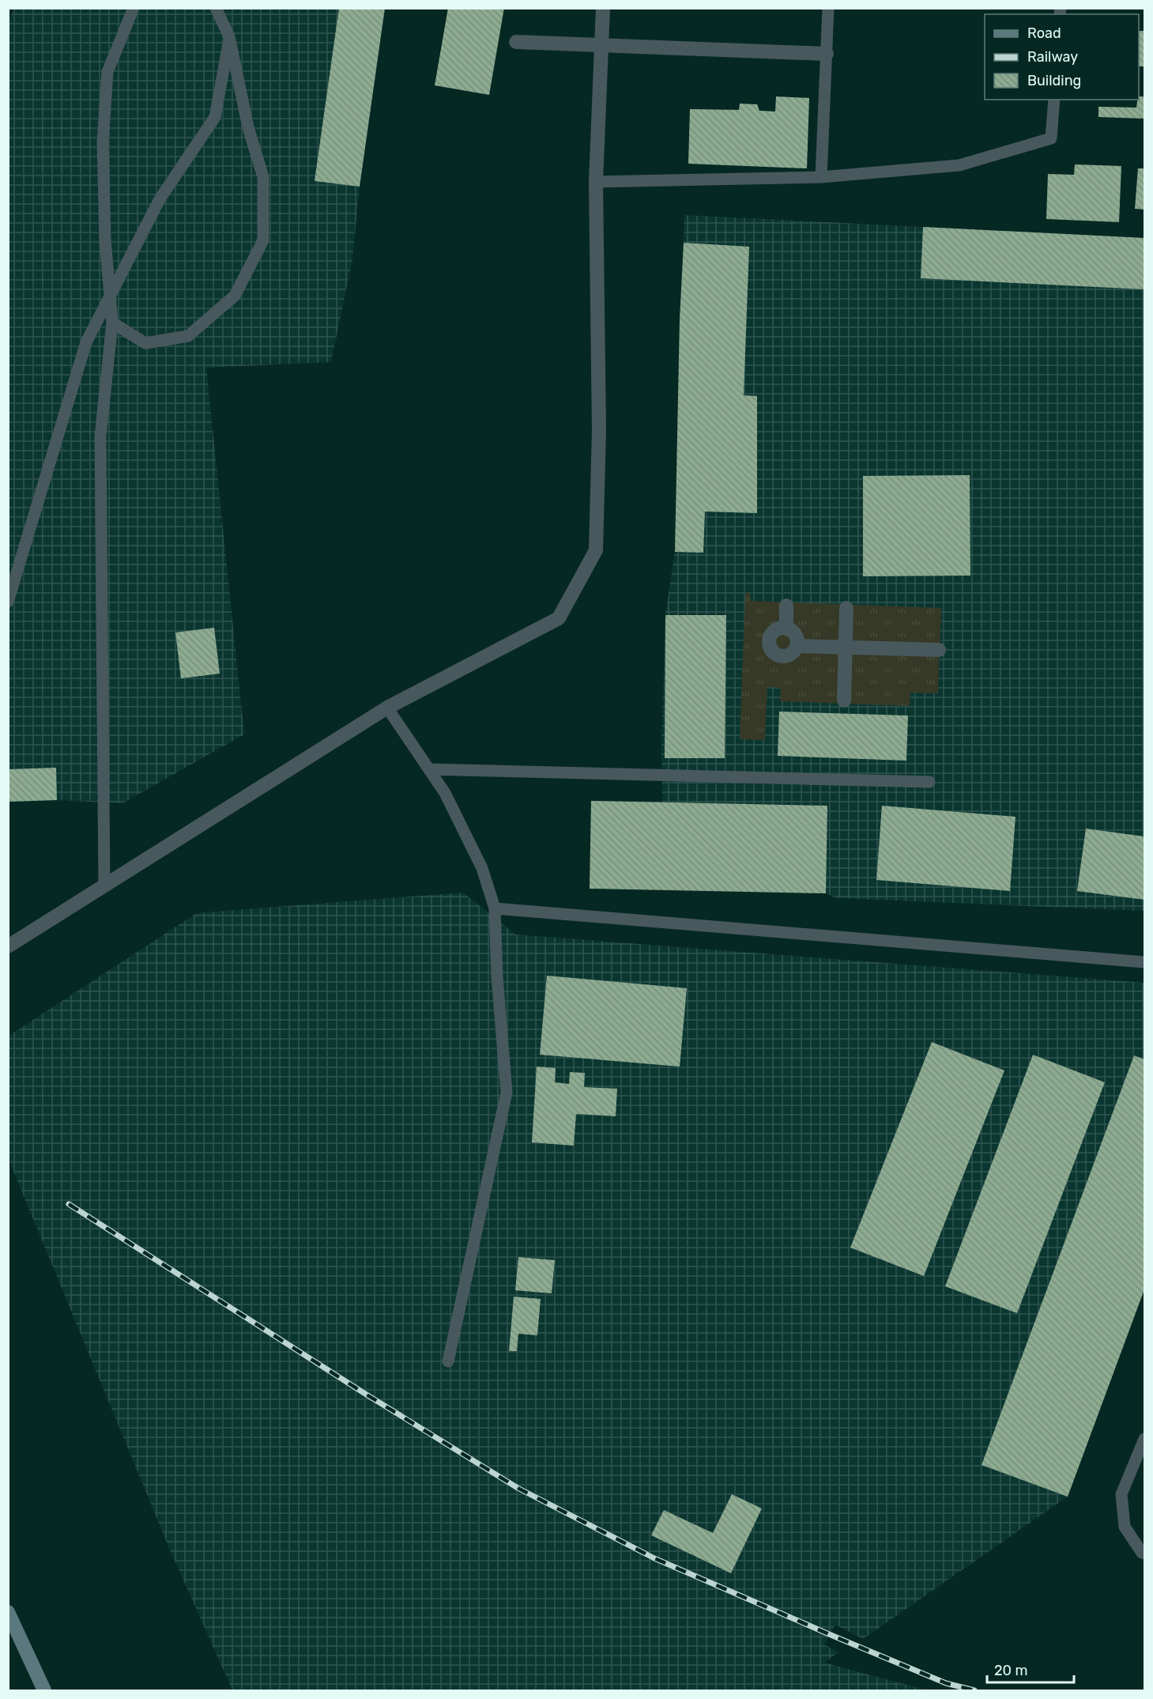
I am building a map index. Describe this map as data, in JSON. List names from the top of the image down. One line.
{"legend":["Road","Railway","Building"],"scale_bar":"20 m"}
